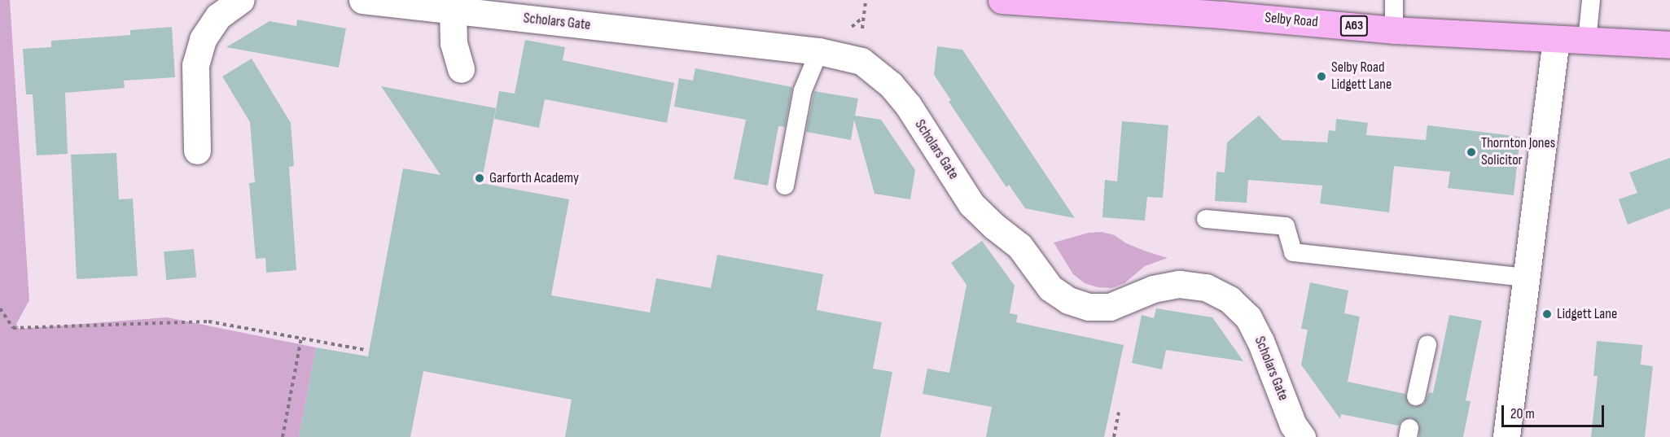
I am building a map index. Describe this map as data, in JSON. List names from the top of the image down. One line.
{"streets":{"highway":["Selby Road","A63"],"street":["Scholars Gate"]},"places":["Selby Road Lidgett Lane","Thornton Jones Solicitor","Garforth Academy","Lidgett Lane"],"scale_bar":"20 m"}
